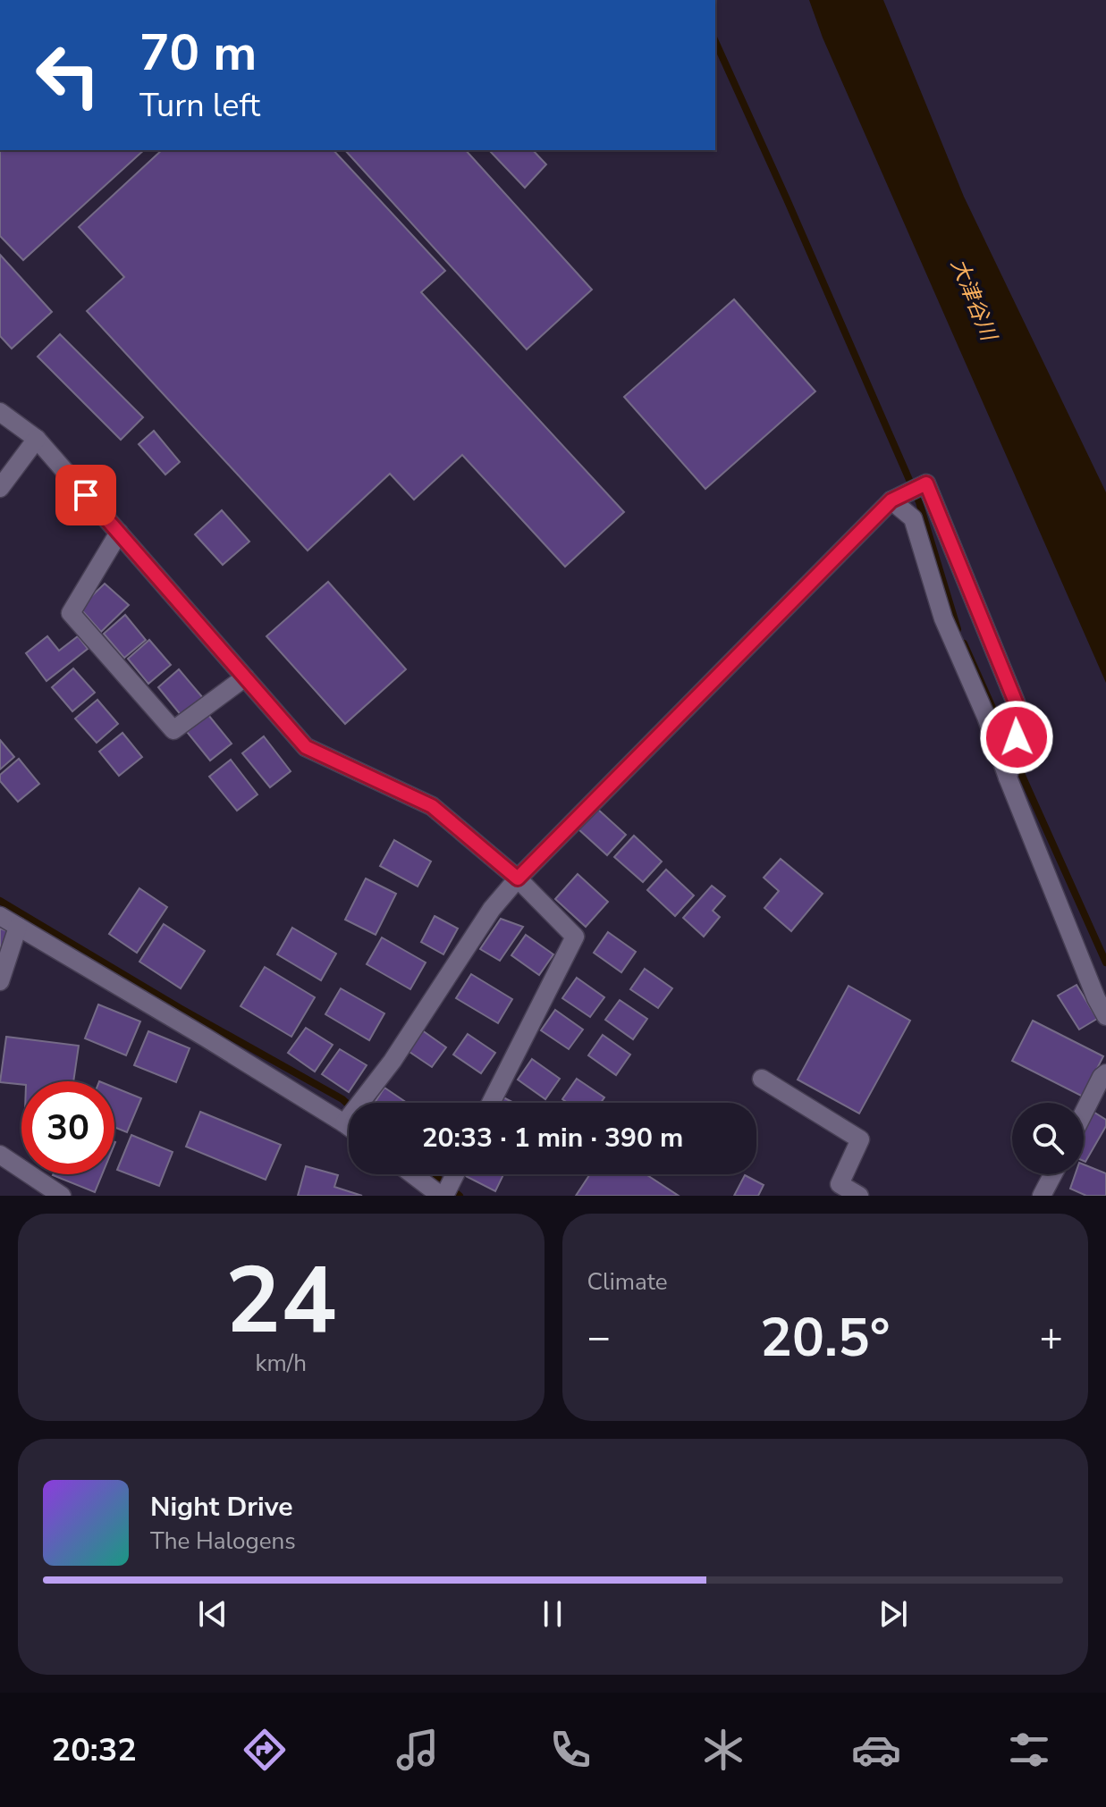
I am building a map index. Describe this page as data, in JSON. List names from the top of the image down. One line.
{"water":["大津谷川"],"page":{"turn":["70 m","Turn left"],"limit":"30","trip":"20:33 · 1 min · 390 m","tile":[["24","km/h"],"Climate"],"heat":["−","20.5°","+"],"song":["Night Drive","The Halogens"],"tabs":"20:32"}}
